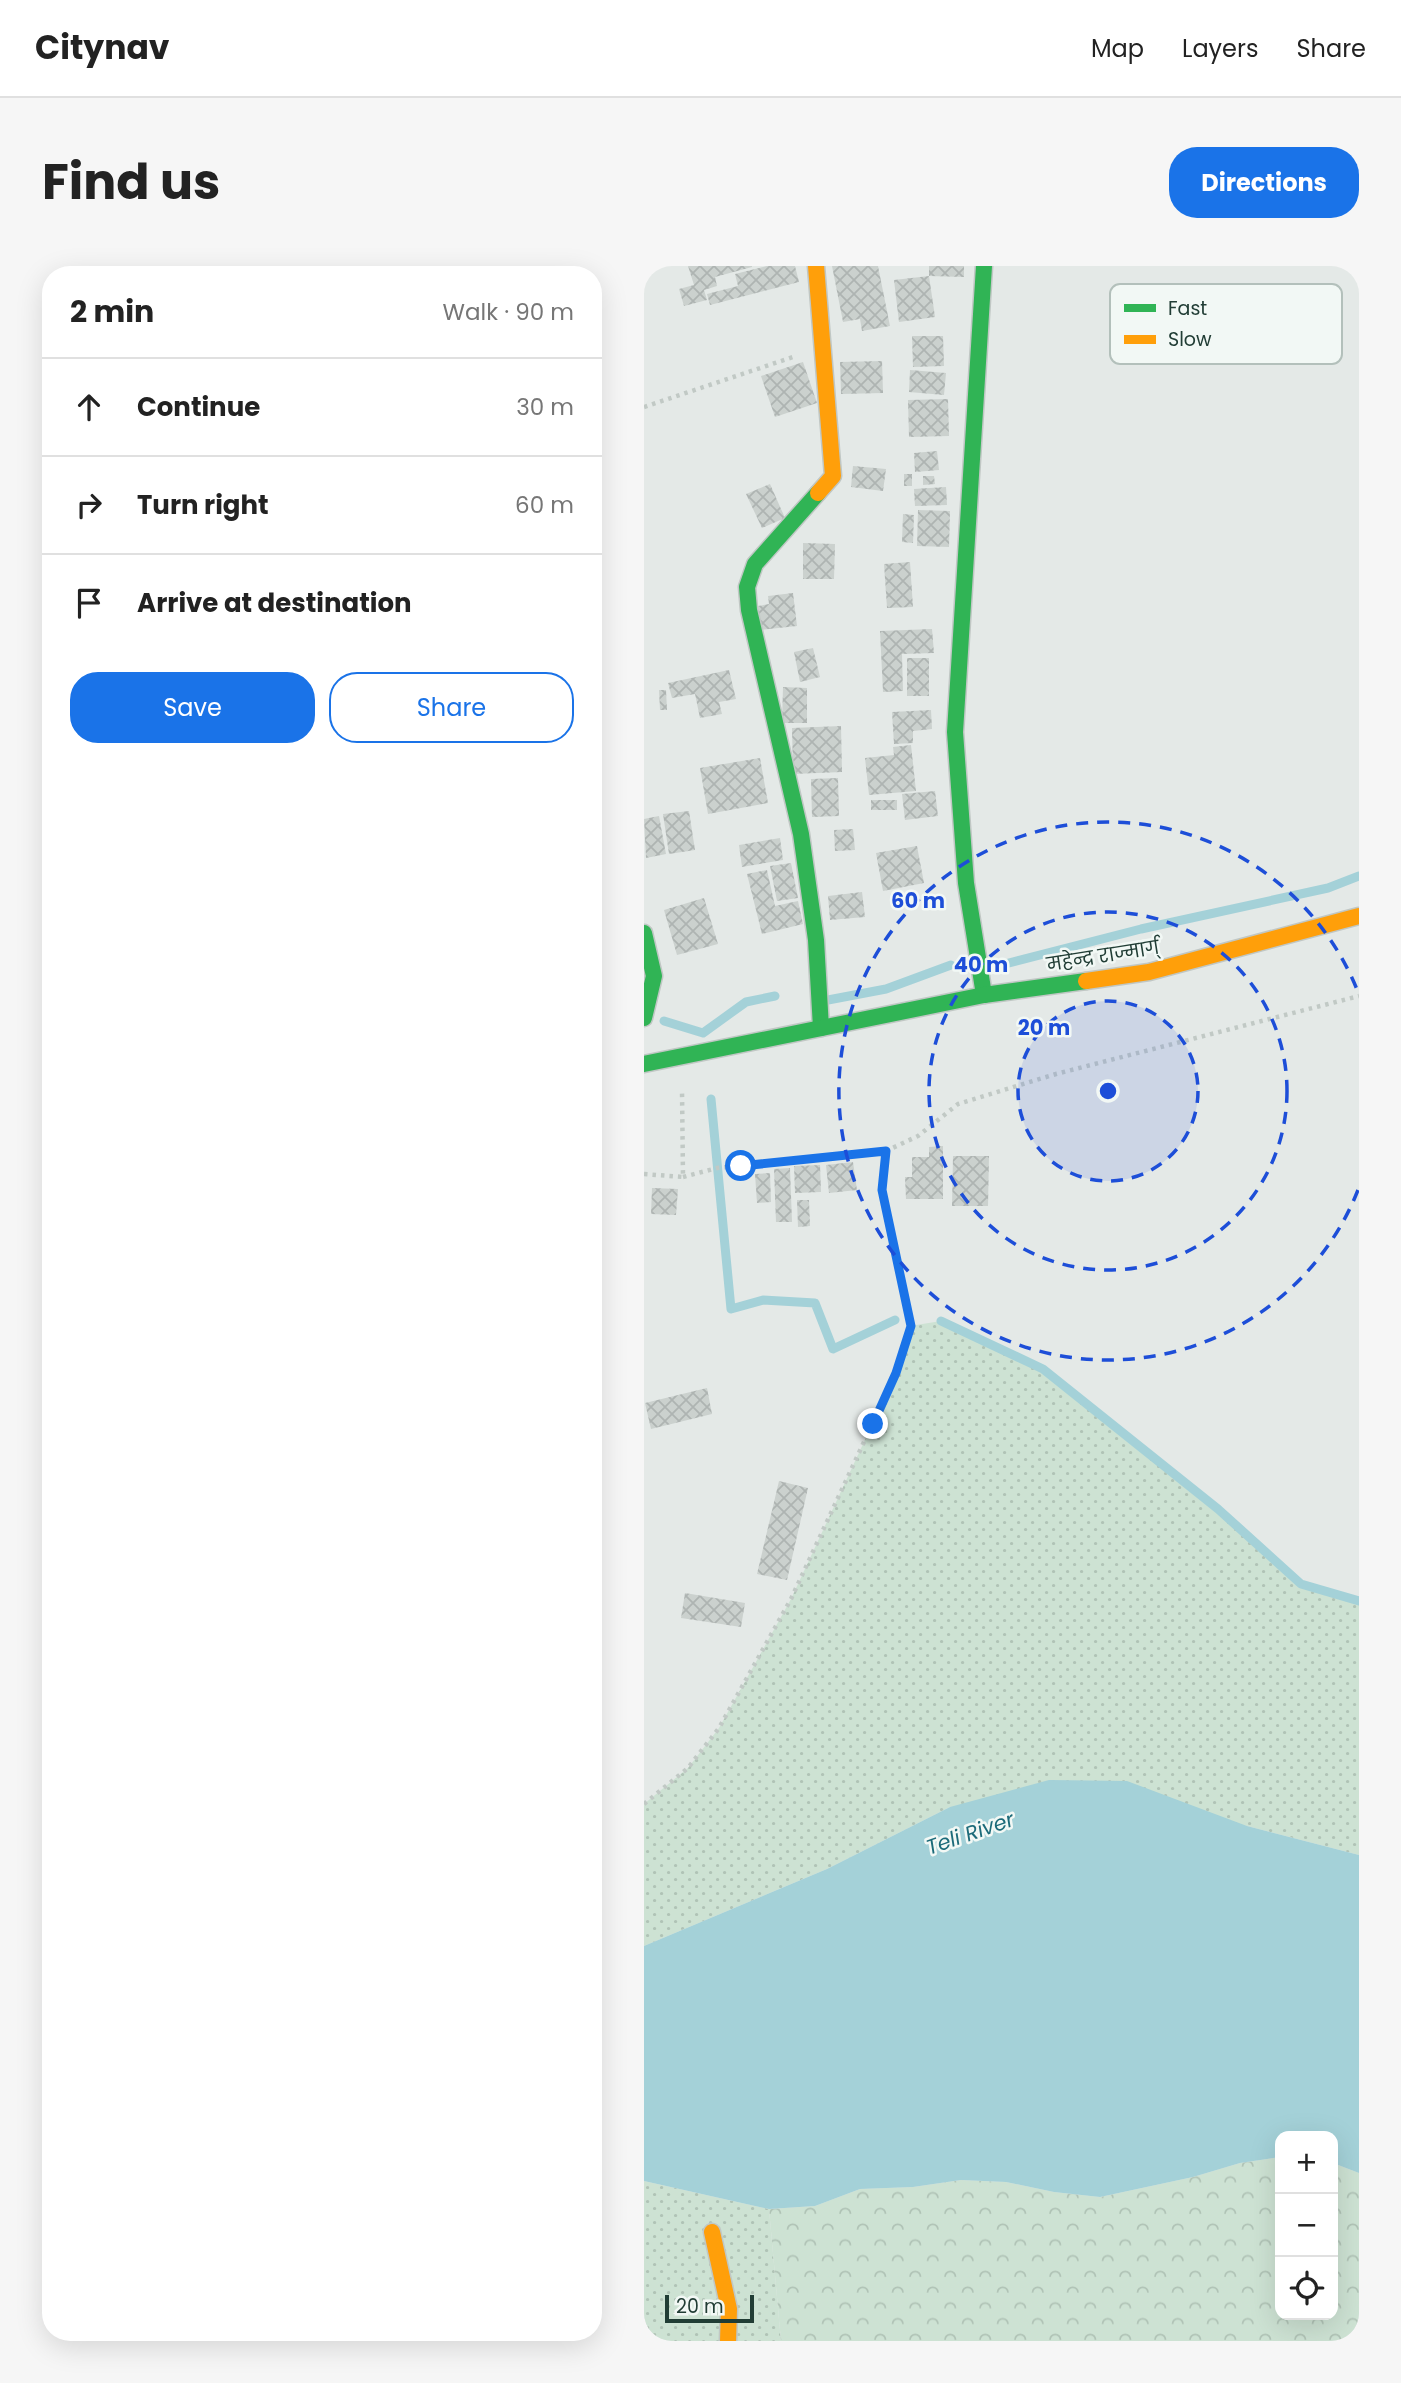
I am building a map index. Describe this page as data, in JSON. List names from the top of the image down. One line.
{"streets":{"main road":["महेन्द्र राज्मार्ग्"]},"water":["Teli River"],"legend":["Fast","Slow"],"scale_bar":"20 m","page":{"header":"Citynav","nav":["Map","Layers","Share"],"title":"Find us","buttons":["Directions",["Save","Share"]],"heading":["2 min","Walk · 90 m"],"list":[["Continue","30 m"],["Turn right","60 m"],"Arrive at destination"],"map_buttons":["+","−"],"scale":"20 m"},"rings":["60 m","40 m","20 m"]}
